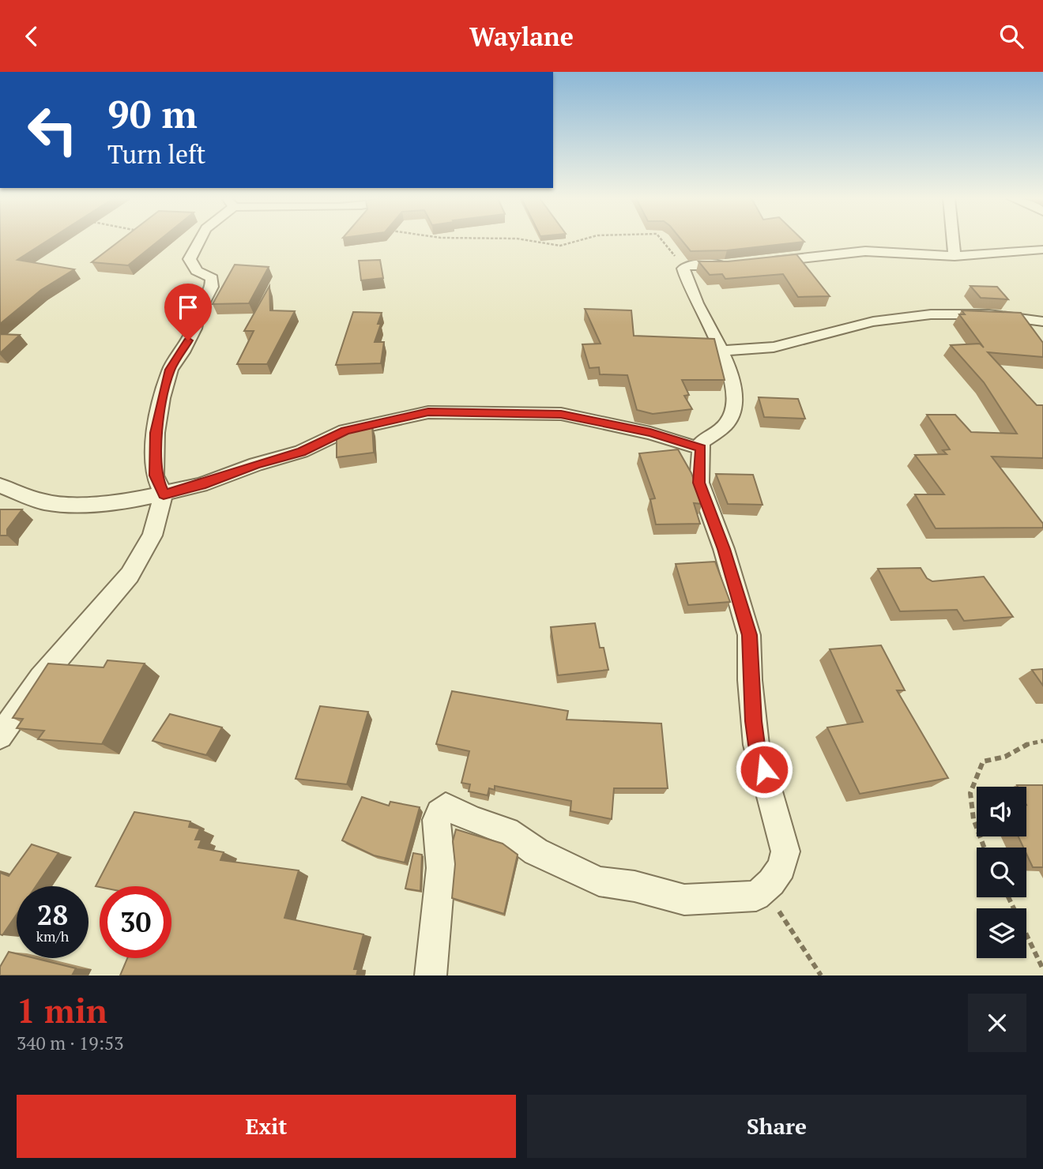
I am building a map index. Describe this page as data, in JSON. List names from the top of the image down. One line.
{"page":{"header":"Waylane","turn":["90 m","Turn left"],"speed":"28 km/h","limit":"30","heading":["1 min","340 m · 19:53"],"buttons":["Exit","Share"]}}
